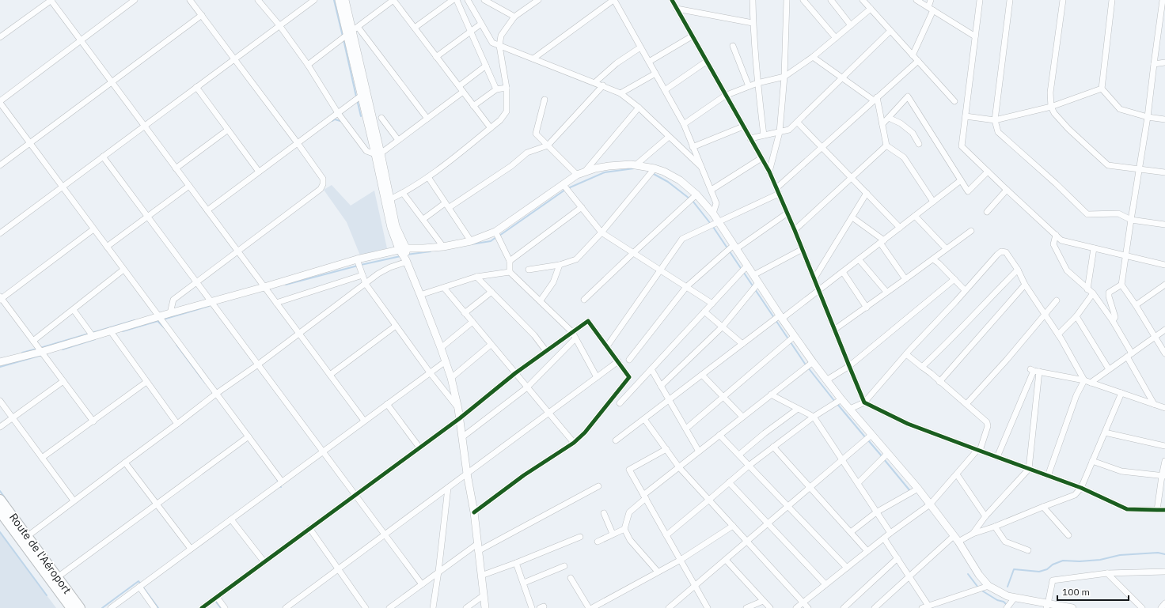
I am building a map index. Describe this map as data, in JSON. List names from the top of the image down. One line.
{"streets":{"highway":["Route de l'Aéroport"]},"scale_bar":"100 m"}
